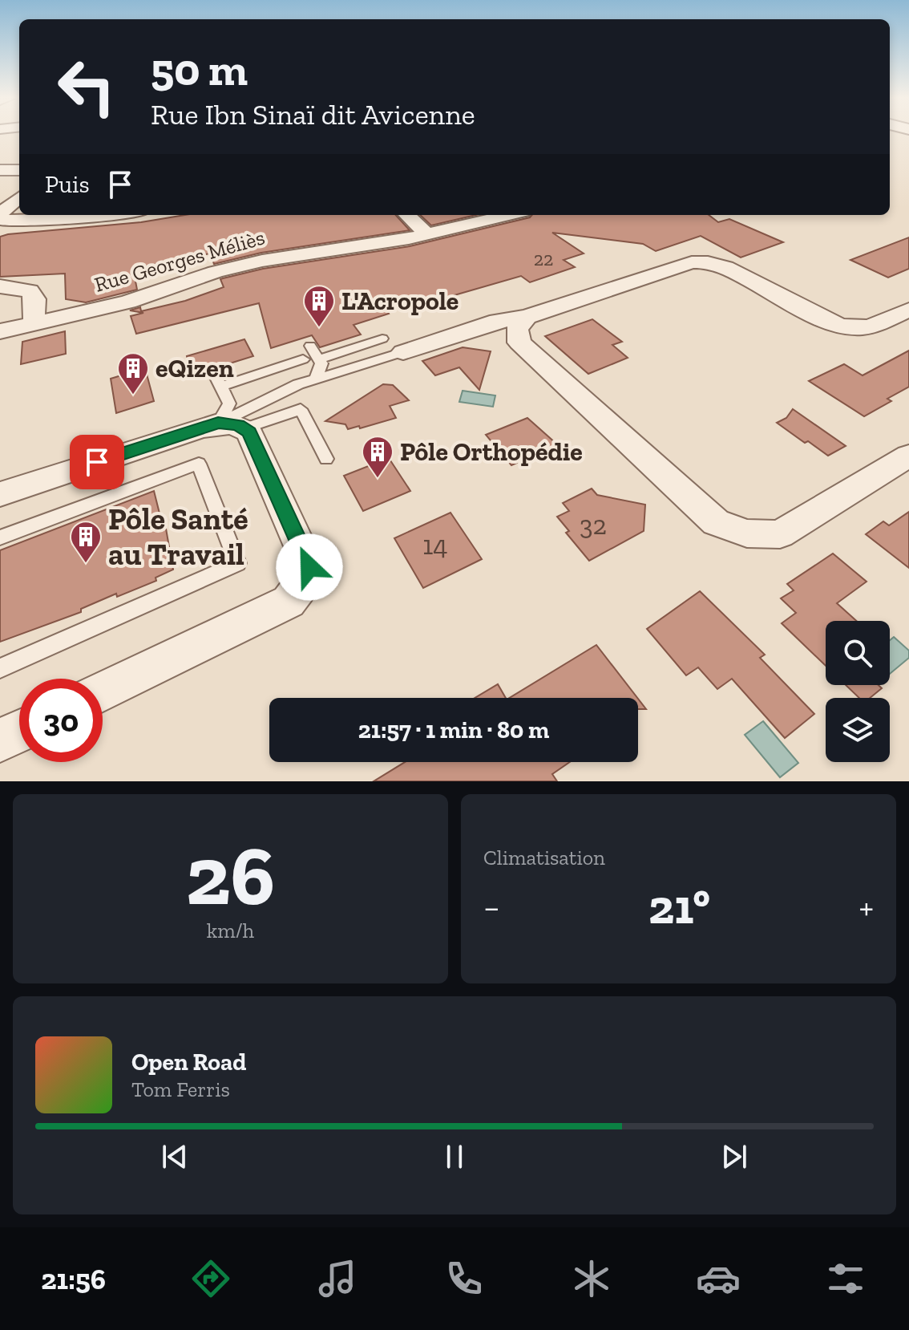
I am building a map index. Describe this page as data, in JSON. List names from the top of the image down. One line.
{"streets":{"street":["Rue Georges Méliès"]},"places":{"building":["L'Acropole","eQizen","Pôle Orthopédie","Pôle Santé au Travail"]},"house_numbers":["22","32","14"],"page":{"turn":["50 m","Rue Ibn Sinaï dit Avicenne"],"then":"Puis","limit":"30","trip":"21:57 · 1 min · 80 m","tile":[["26","km/h"],"Climatisation"],"heat":["−","21°","+"],"song":["Open Road","Tom Ferris"],"tabs":"21:56"}}
